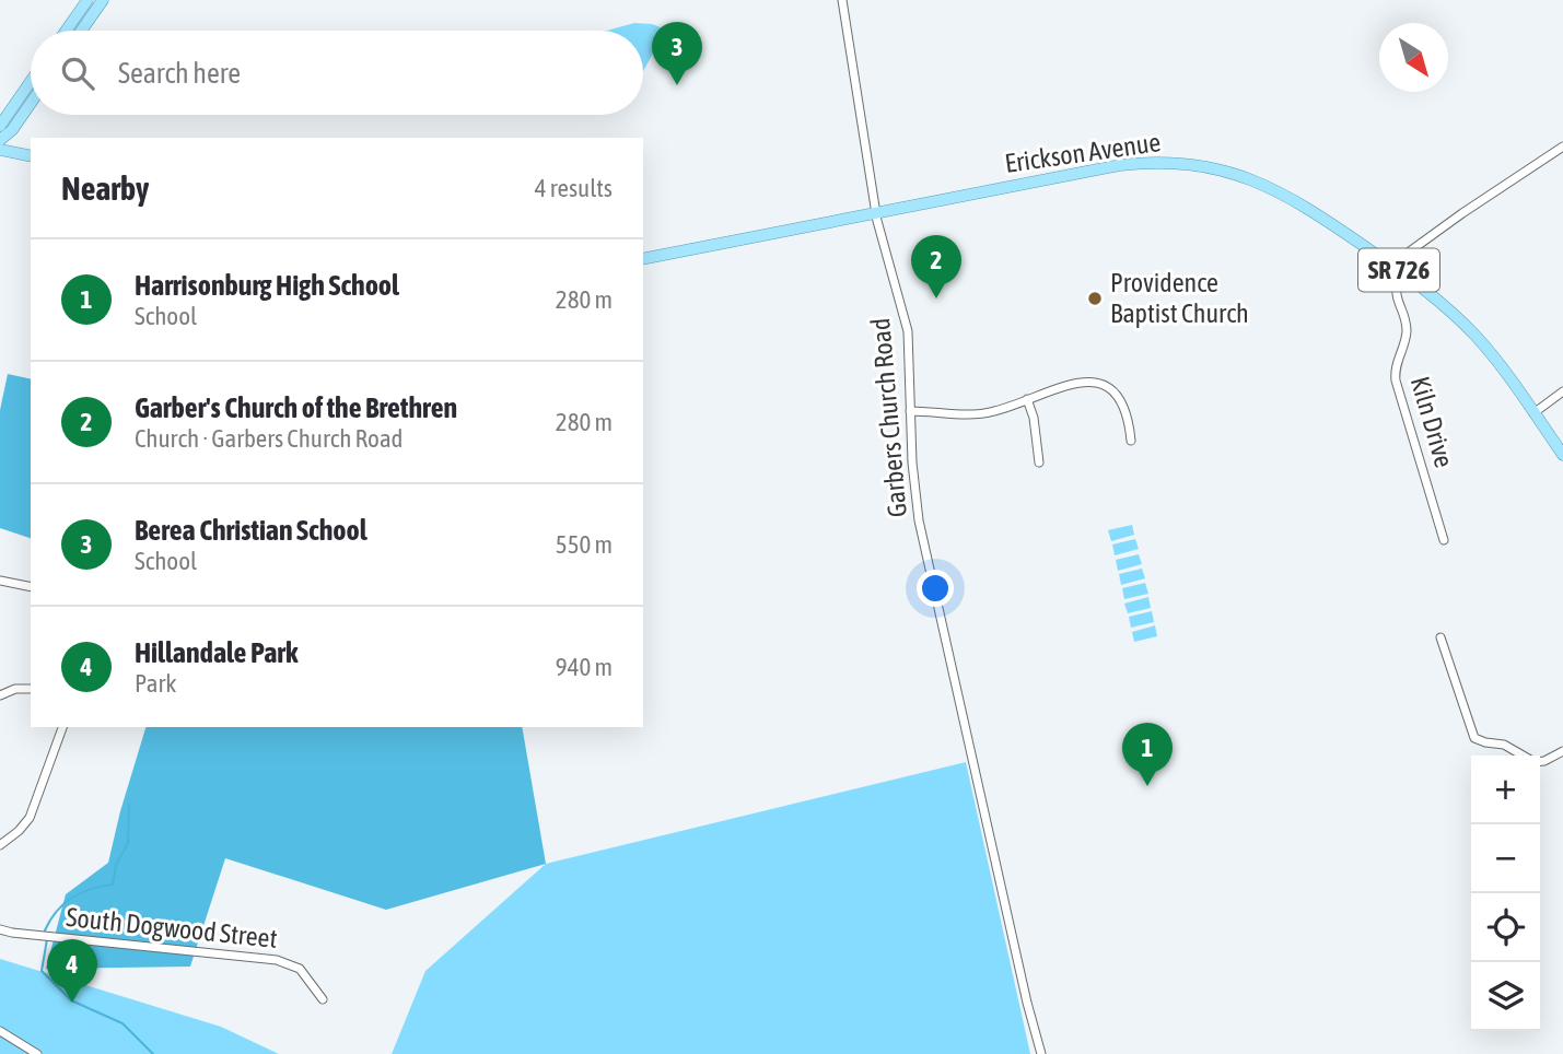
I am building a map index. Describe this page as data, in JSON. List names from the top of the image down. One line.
{"streets":{"main road":["Erickson Avenue","SR 726"],"street":["Garbers Church Road","Kiln Drive","South Dogwood Street"]},"crossings":[["Erickson Avenue","Garbers Church Road"],["Erickson Avenue","Kiln Drive"]],"places":["Providence Baptist Church"],"north":"bottom right","page":{"pins":["3","2","1","4"],"search":"Search here","heading":["Nearby","4 results"],"list":[{"mark":"1","name":"Harrisonburg High School","note":"School","value":"280 m"},{"mark":"2","name":"Garber's Church of the Brethren","note":"Church · Garbers Church Road","value":"280 m"},{"mark":"3","name":"Berea Christian School","note":"School","value":"550 m"},{"mark":"4","name":"Hillandale Park","note":"Park","value":"940 m"}],"map_buttons":["+","−"]}}
